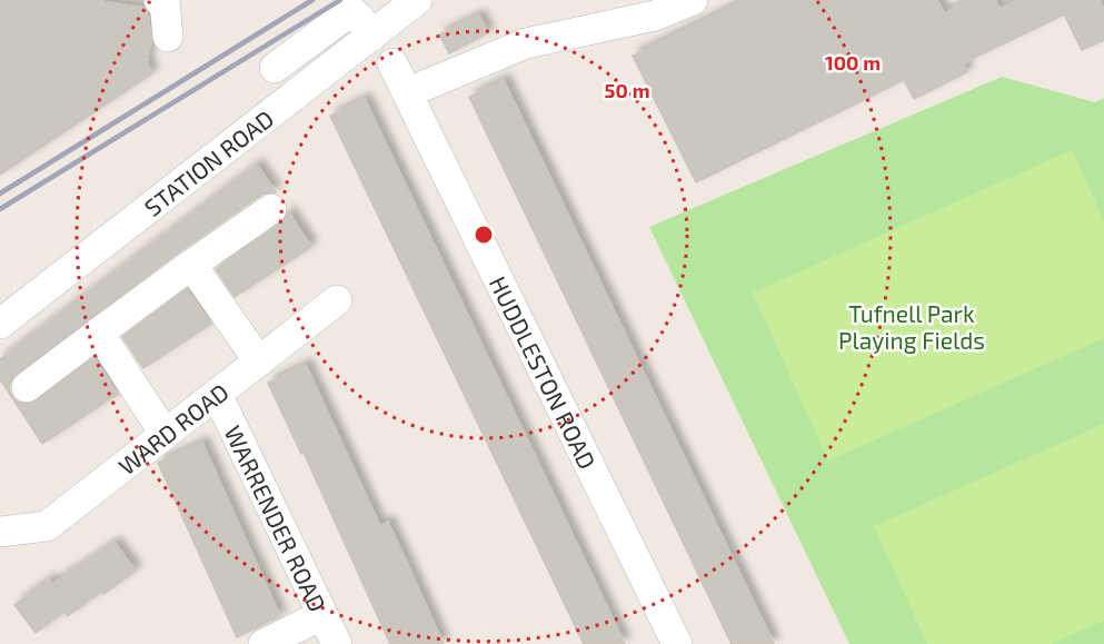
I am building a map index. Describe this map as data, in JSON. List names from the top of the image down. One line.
{"streets":{"street":["STATION ROAD","HUDDLESTON ROAD","WARD ROAD","WARRENDER ROAD"]},"crossings":[["WARD ROAD","WARRENDER ROAD"]],"parks":["Tufnell Park Playing Fields"],"rings":["100 m","50 m"]}
